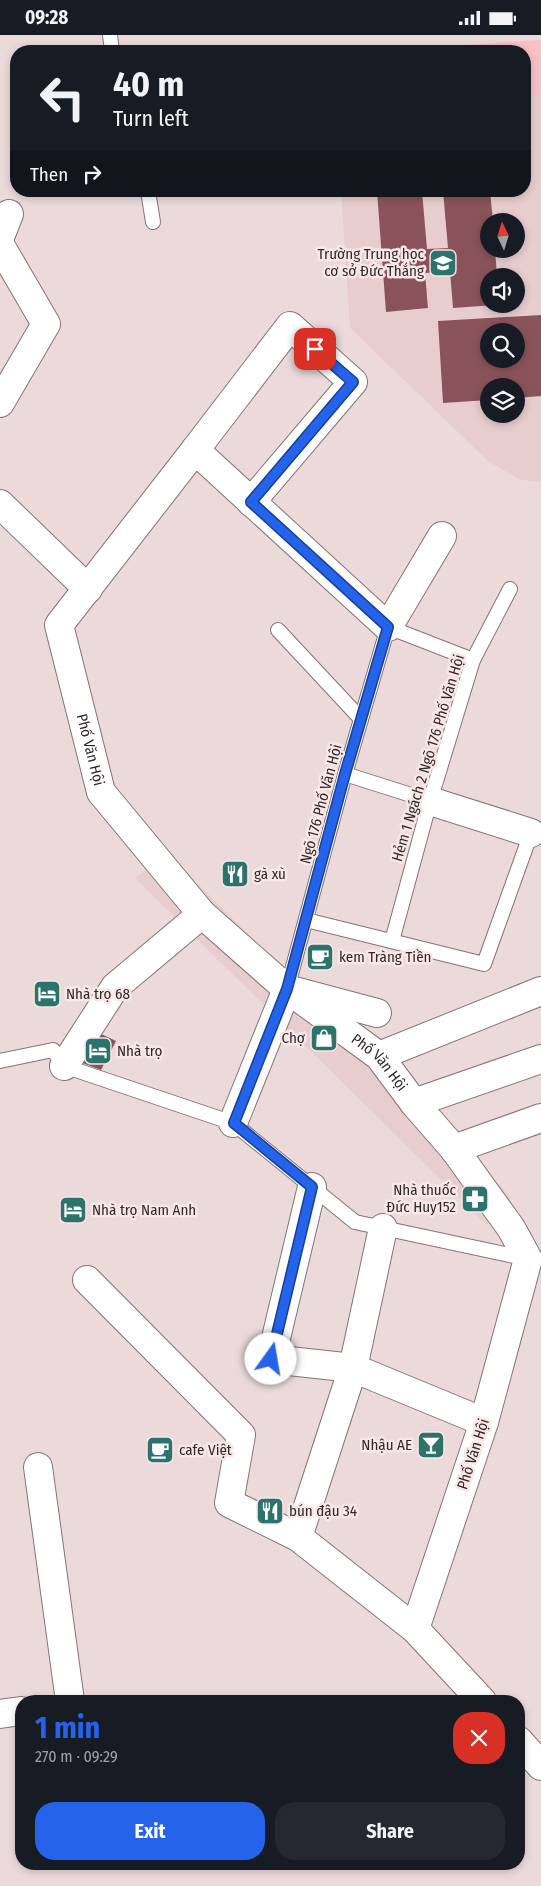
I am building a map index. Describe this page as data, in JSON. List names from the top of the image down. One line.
{"streets":{"street":["Phố Văn Hội"],"lane":["Hẻm 1 Ngách 2 Ngõ 176 Phố Văn Hội","Ngõ 176 Phố Văn Hội"]},"crossings":[["Phố Văn Hội","Ngõ 176 Phố Văn Hội"]],"places":{"school or university":["Trường Trung học cơ sở Đức Thắng"],"restaurant":["gà xù","bún đậu 34"],"cafe":["kem Tràng Tiền","cafe Việt"],"hotel":["Nhà trọ 68","Nhà trọ","Nhà trọ Nam Anh"],"shop":["Chợ"],"pharmacy":["Nhà thuốc Đức Huy152"],"bar":["Nhậu AE"]},"north":"top","page":{"status":"09:28","turn":["40 m","Turn left"],"then":"Then","heading":["1 min","270 m · 09:29"],"buttons":["Exit","Share"]}}
